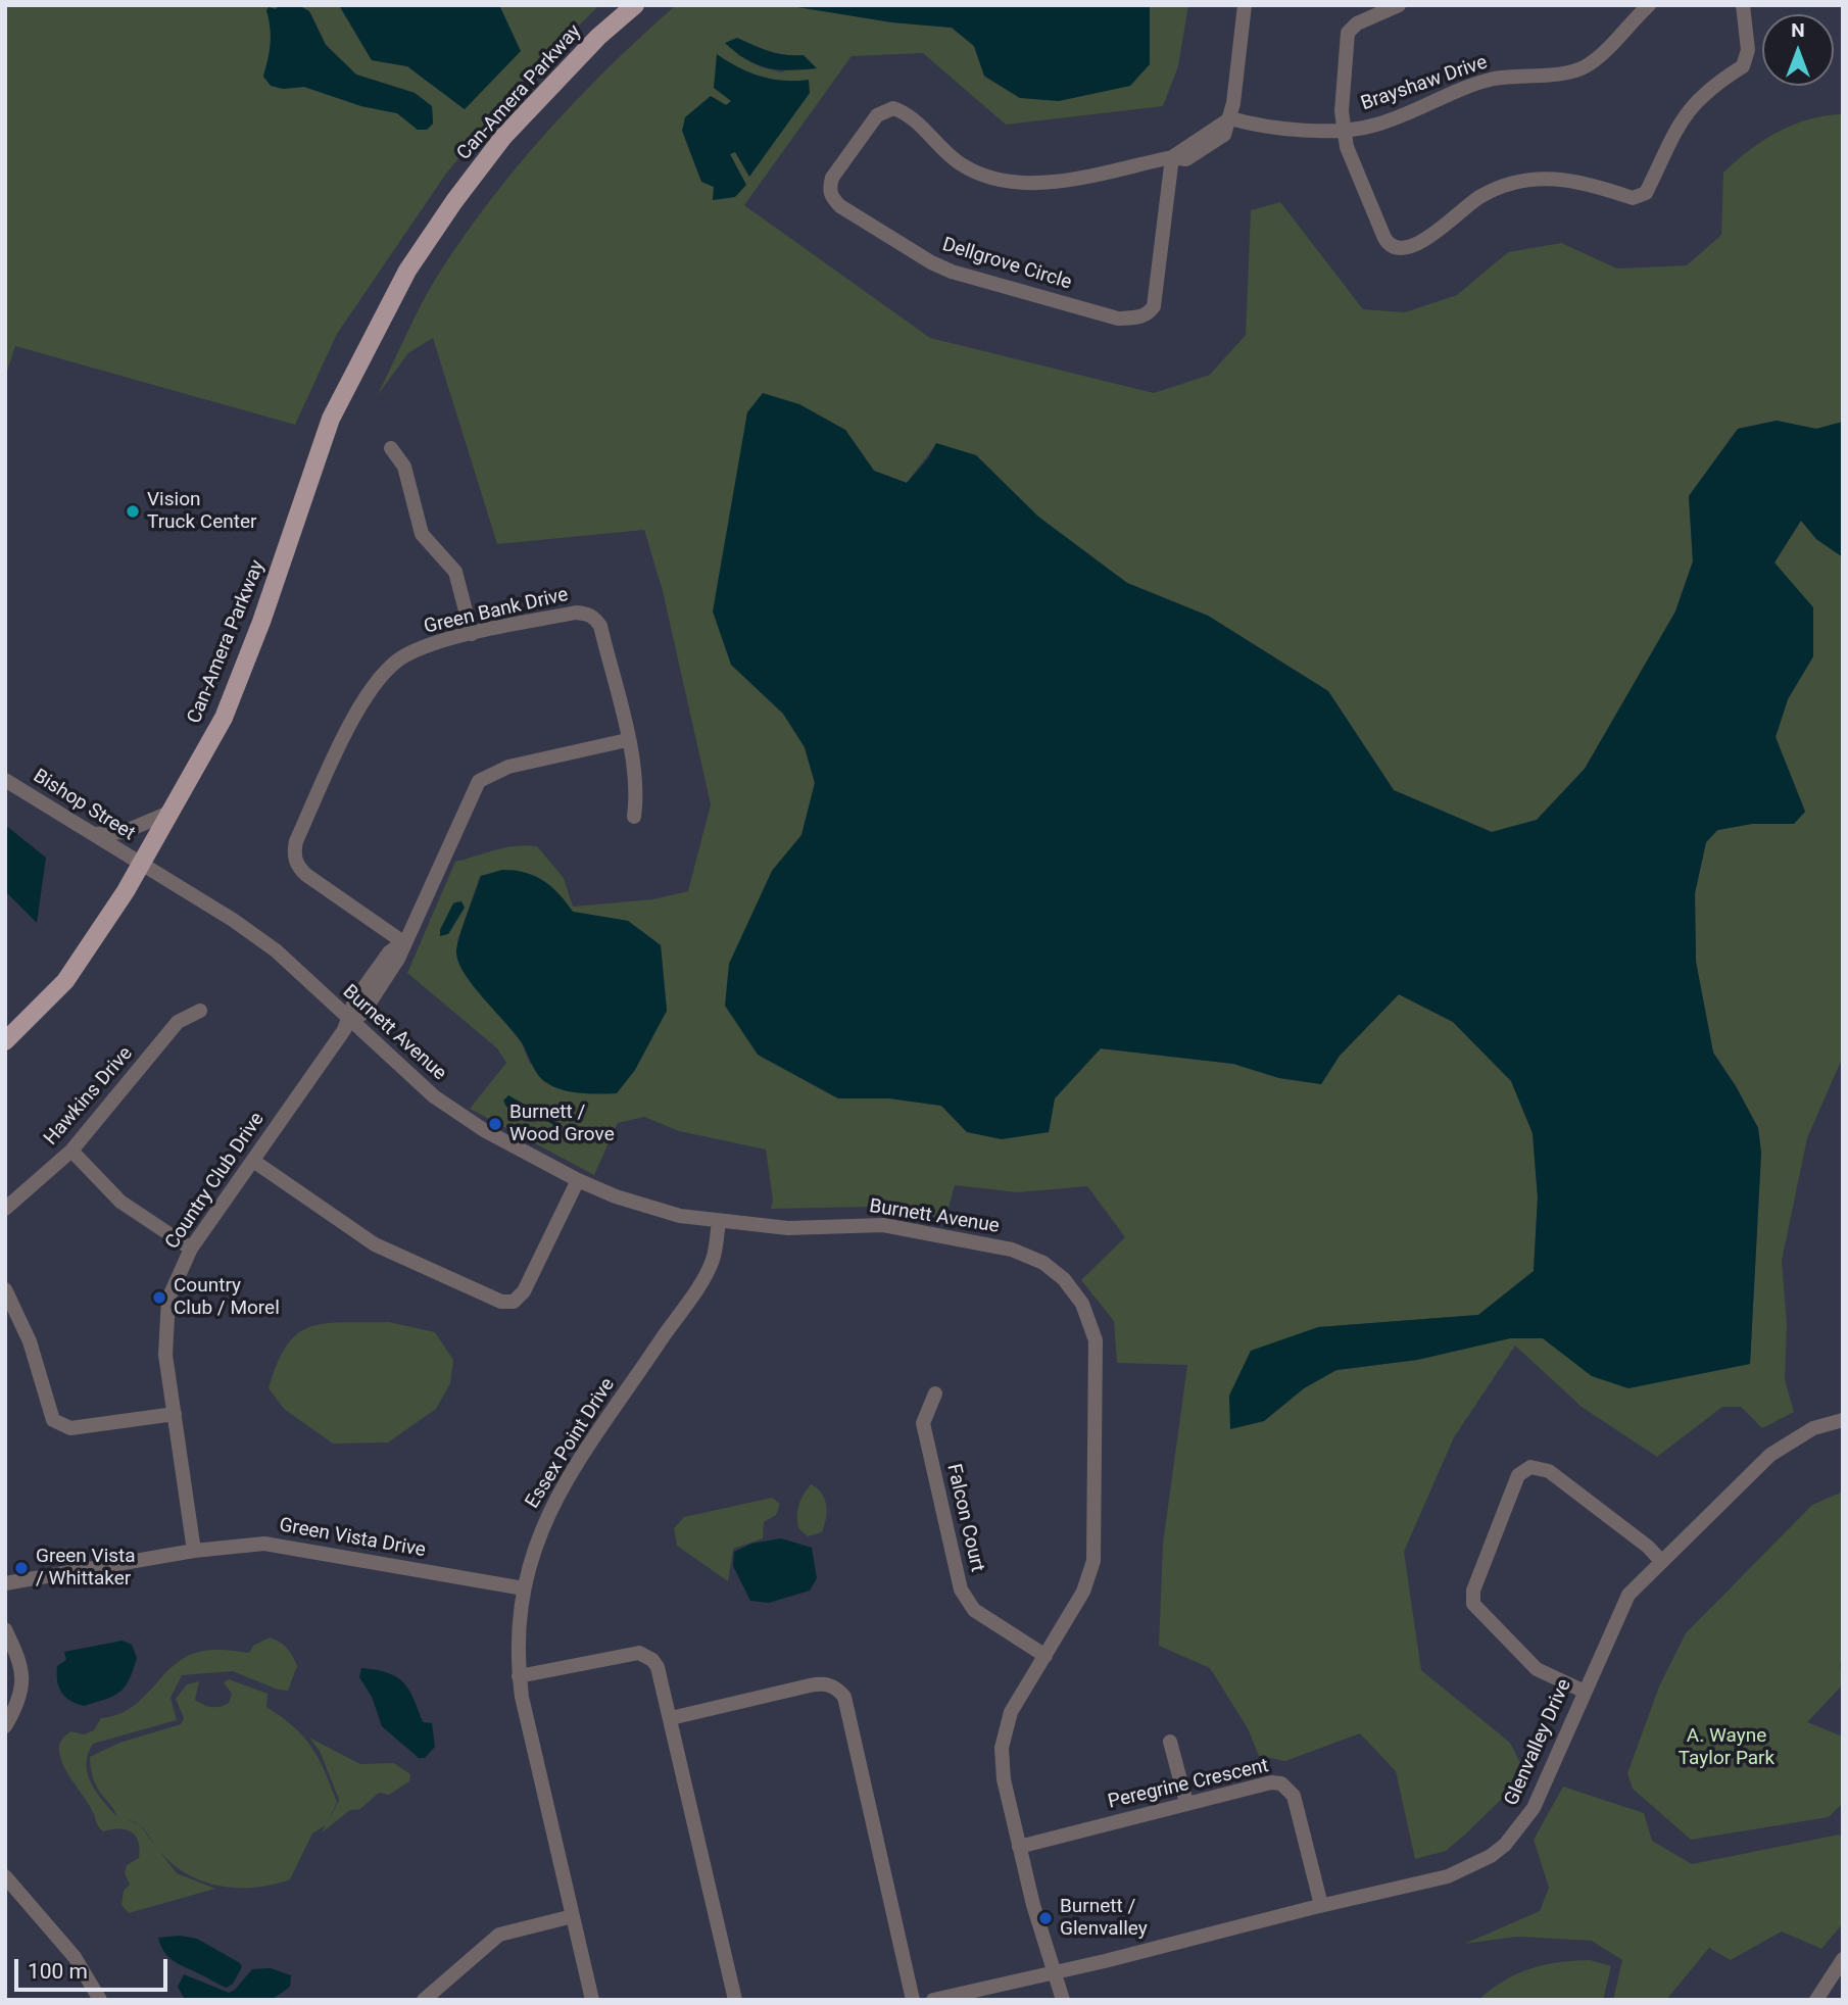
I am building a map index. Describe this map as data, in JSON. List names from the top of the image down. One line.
{"streets":{"main road":["Can-Amera Parkway"],"street":["Brayshaw Drive","Dellgrove Circle","Green Bank Drive","Bishop Street","Burnett Avenue","Hawkins Drive","Country Club Drive","Essex Point Drive","Falcon Court","Green Vista Drive","Glenvalley Drive","Peregrine Crescent"]},"crossings":[["Brayshaw Drive","Dellgrove Circle"],["Can-Amera Parkway","Bishop Street"],["Can-Amera Parkway","Burnett Avenue"],["Green Bank Drive","Country Club Drive"],["Bishop Street","Burnett Avenue"],["Burnett Avenue","Country Club Drive"],["Burnett Avenue","Essex Point Drive"],["Burnett Avenue","Falcon Court"],["Burnett Avenue","Glenvalley Drive"],["Burnett Avenue","Peregrine Crescent"],["Country Club Drive","Green Vista Drive"],["Essex Point Drive","Green Vista Drive"],["Glenvalley Drive","Peregrine Crescent"]],"parks":["A. Wayne Taylor Park"],"places":["Vision Truck Center","Burnett / Wood Grove","Country Club / Morel","Green Vista / Whittaker","Burnett / Glenvalley"],"scale_bar":"100 m","north":"top"}
